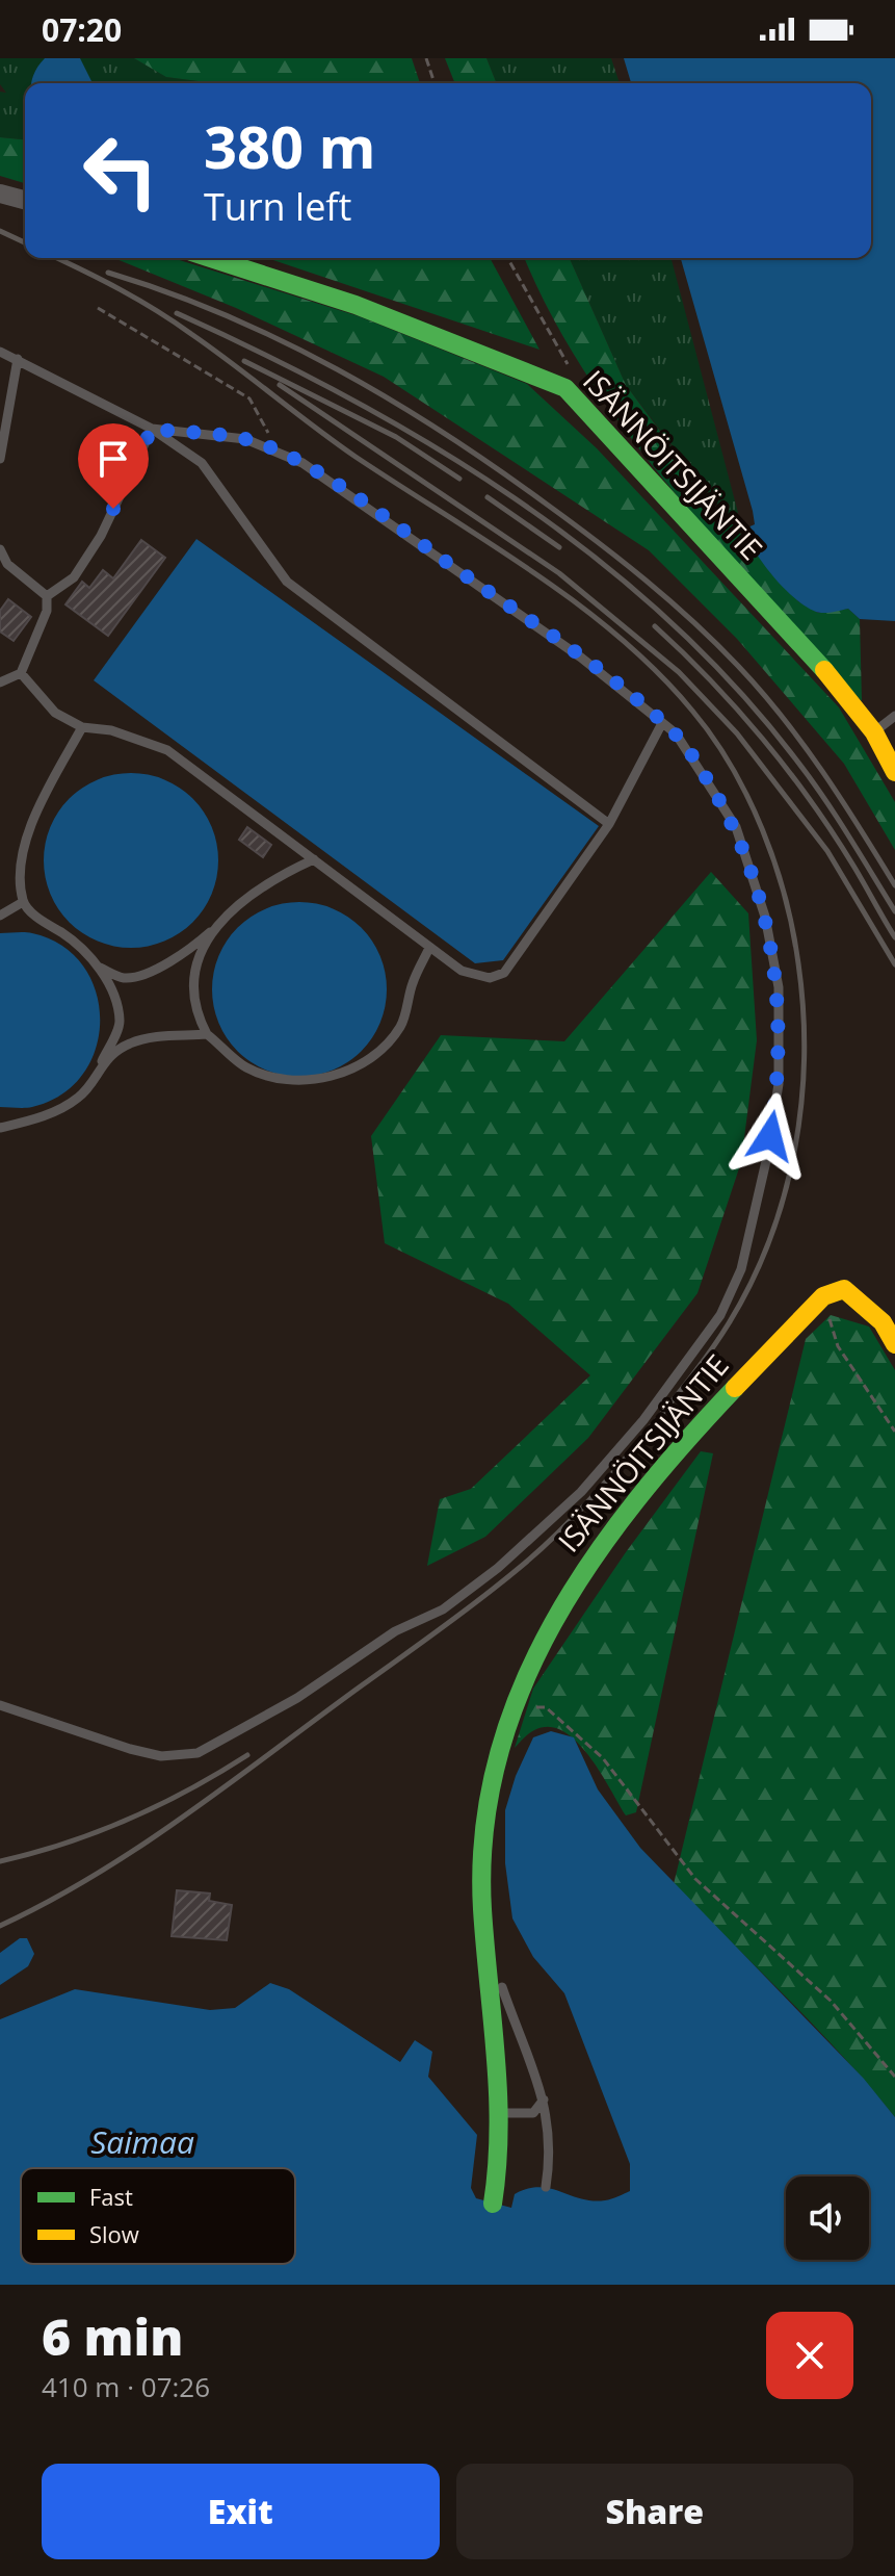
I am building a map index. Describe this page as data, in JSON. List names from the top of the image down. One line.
{"streets":{"street":["ISÄNNÖITSIJÄNTIE"]},"water":["Saimaa"],"legend":["Fast","Slow"],"page":{"status":"07:20","turn":["380 m","Turn left"],"heading":["6 min","410 m · 07:26"],"buttons":["Exit","Share"]}}
